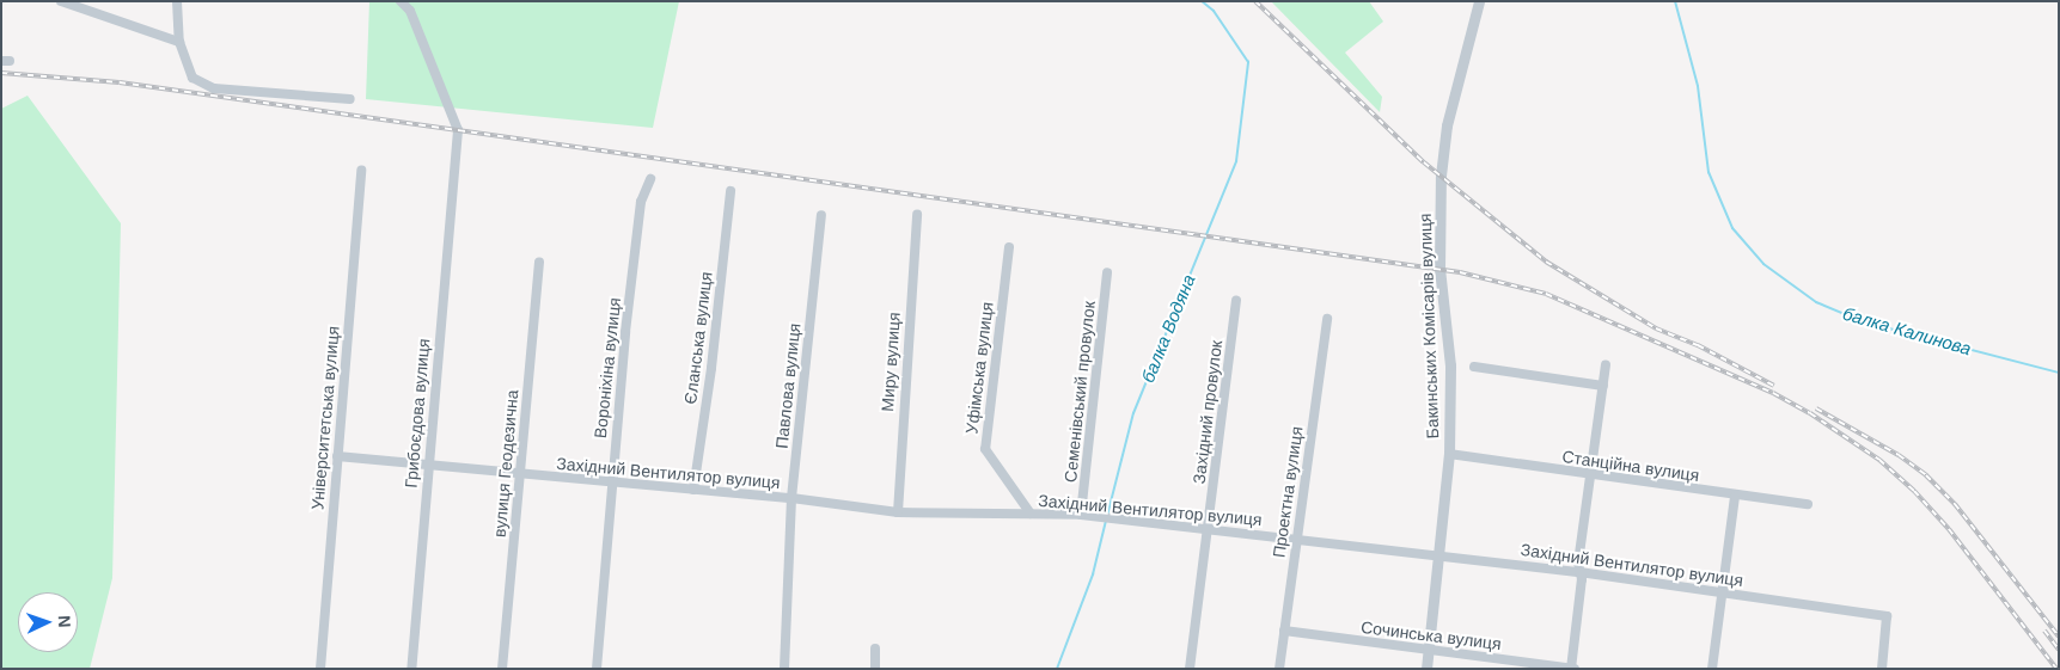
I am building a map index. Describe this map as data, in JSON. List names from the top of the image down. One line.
{"streets":{"street":["Бакинських Комісарів вулиця","Єланська вулиця","Миру вулиця","Вороніхіна вулиця","Уфімська вулиця","Павлова вулиця","Семенівський провулок","Західний провулок","Грибоєдова вулиця","Університетська вулиця","вулиця Геодезична","Станційна вулиця","Західний Вентилятор вулиця","Проектна вулиця","Сочинська вулиця"]},"crossings":[["Бакинських Комісарів вулиця","Станційна вулиця"],["Бакинських Комісарів вулиця","Західний Вентилятор вулиця"],["Бакинських Комісарів вулиця","Сочинська вулиця"],["Єланська вулиця","Західний Вентилятор вулиця"],["Миру вулиця","Західний Вентилятор вулиця"],["Вороніхіна вулиця","Західний Вентилятор вулиця"],["Уфімська вулиця","Західний Вентилятор вулиця"],["Павлова вулиця","Західний Вентилятор вулиця"],["Семенівський провулок","Західний Вентилятор вулиця"],["Західний провулок","Західний Вентилятор вулиця"],["Грибоєдова вулиця","Західний Вентилятор вулиця"],["Університетська вулиця","Західний Вентилятор вулиця"],["вулиця Геодезична","Західний Вентилятор вулиця"],["Західний Вентилятор вулиця","Проектна вулиця"],["Проектна вулиця","Сочинська вулиця"]],"water":["балка Водяна","балка Калинова"],"north":"right"}
